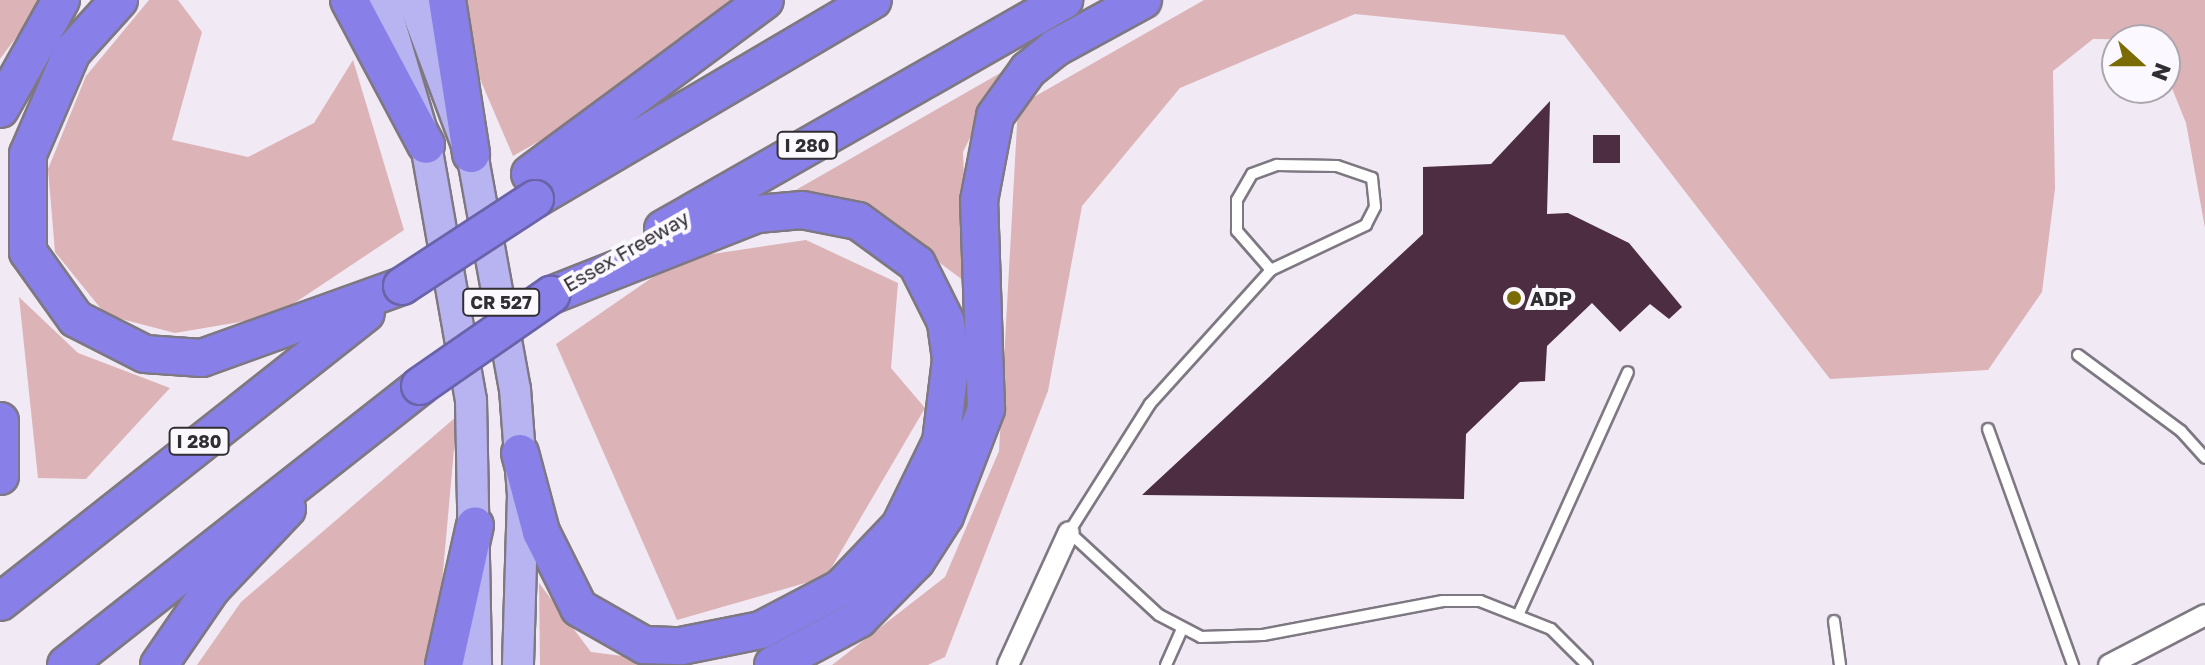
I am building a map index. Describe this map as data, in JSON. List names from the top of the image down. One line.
{"streets":{"highway":["I 280","Essex Freeway"],"main road":["CR 527"]},"places":["ADP"],"north":"right"}
